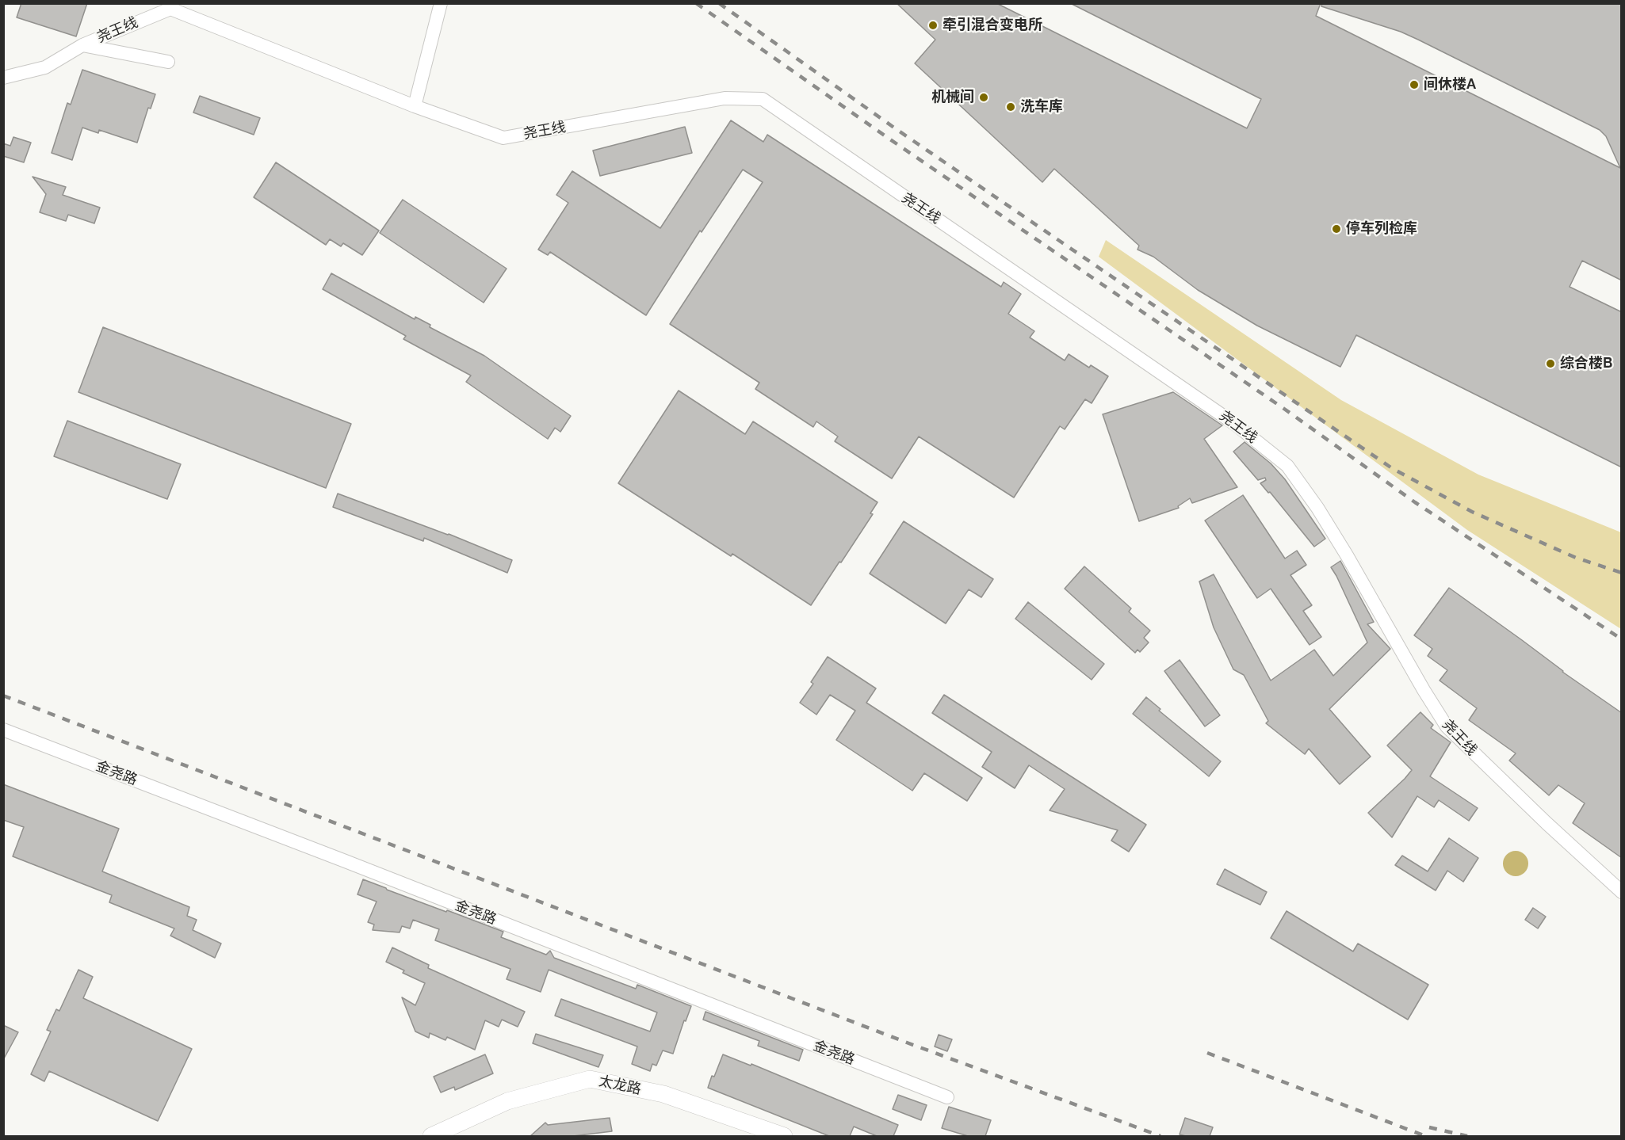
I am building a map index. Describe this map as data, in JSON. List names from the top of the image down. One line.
{"streets":{"street":["尧王线","金尧路","太龙路"]},"places":["牵引混合变电所","间休楼A","机械间","洗车库","停车列检库","综合楼B"]}
